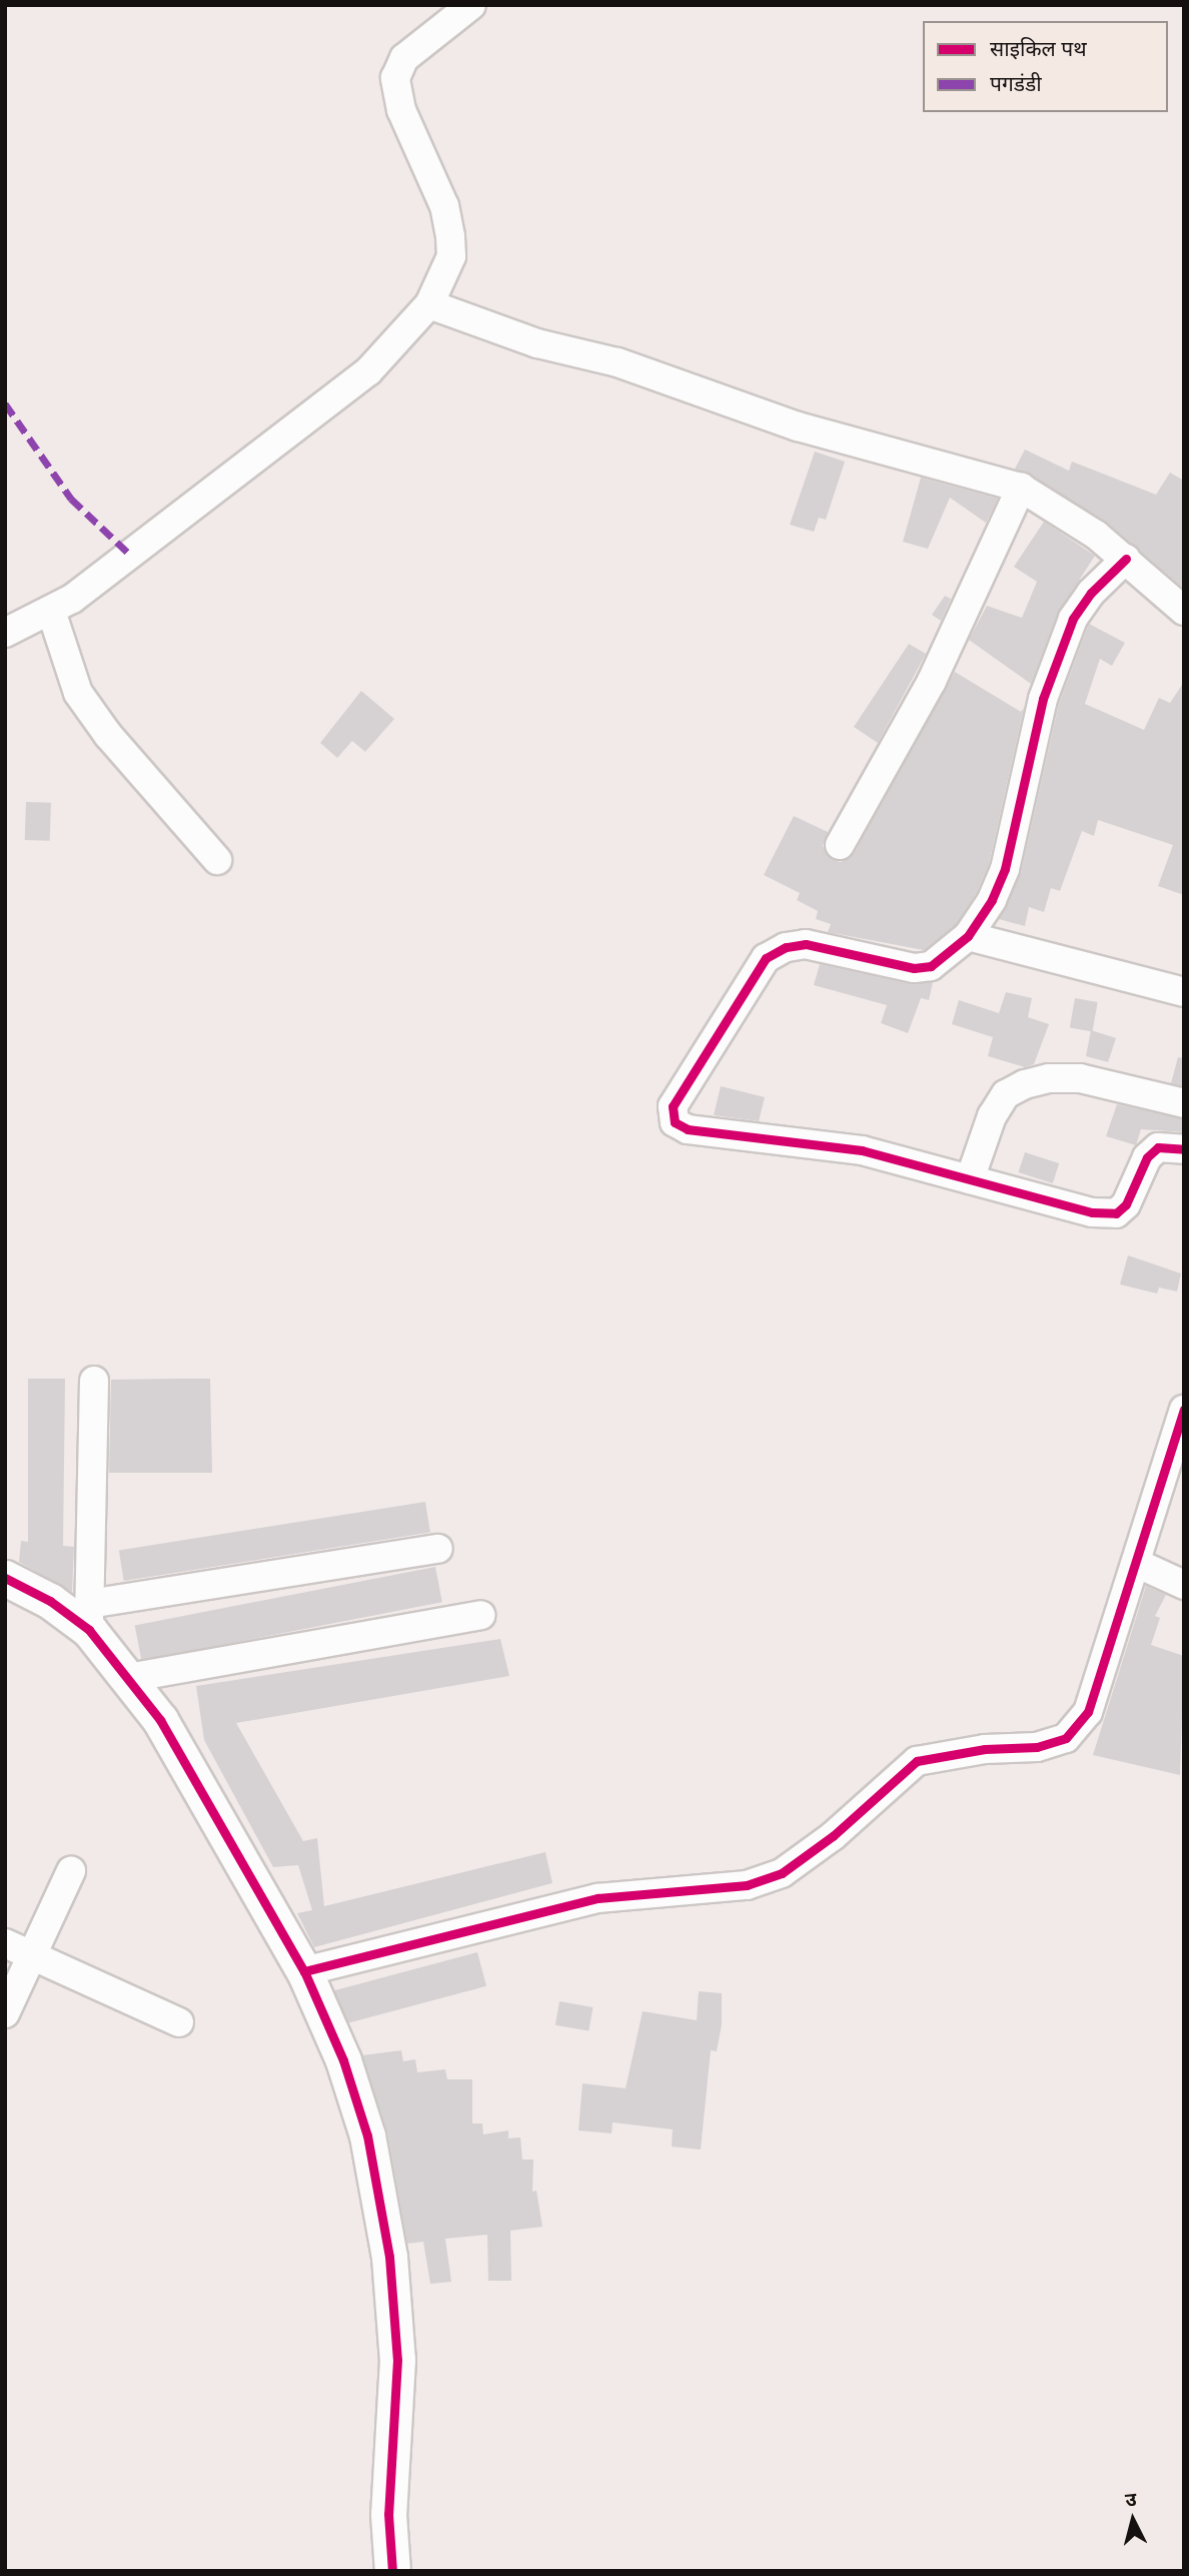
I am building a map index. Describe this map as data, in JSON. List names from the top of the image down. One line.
{"legend":["साइकिल पथ","पगडंडी"],"north":"top"}
